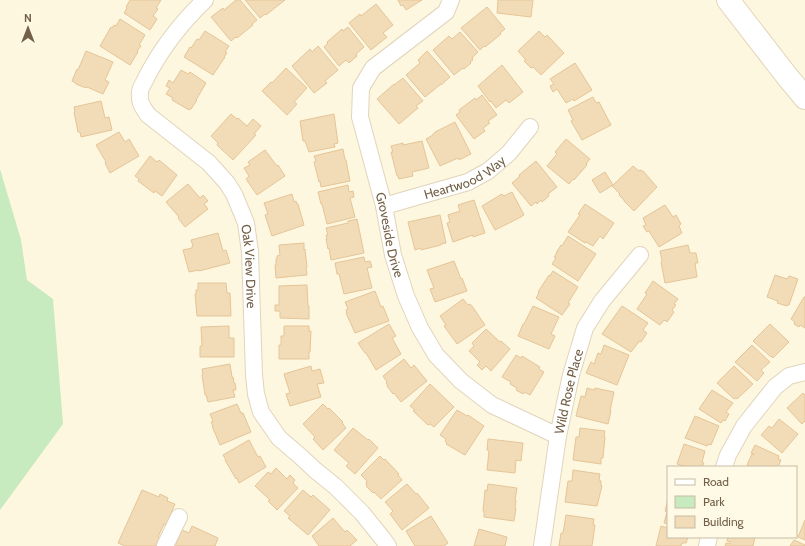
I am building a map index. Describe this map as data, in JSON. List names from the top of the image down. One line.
{"streets":{"street":["Heartwood Way","Groveside Drive","Oak View Drive","Wild Rose Place"]},"crossings":[["Heartwood Way","Groveside Drive"],["Groveside Drive","Wild Rose Place"]],"legend":["Road","Park","Building"],"north":"top"}
